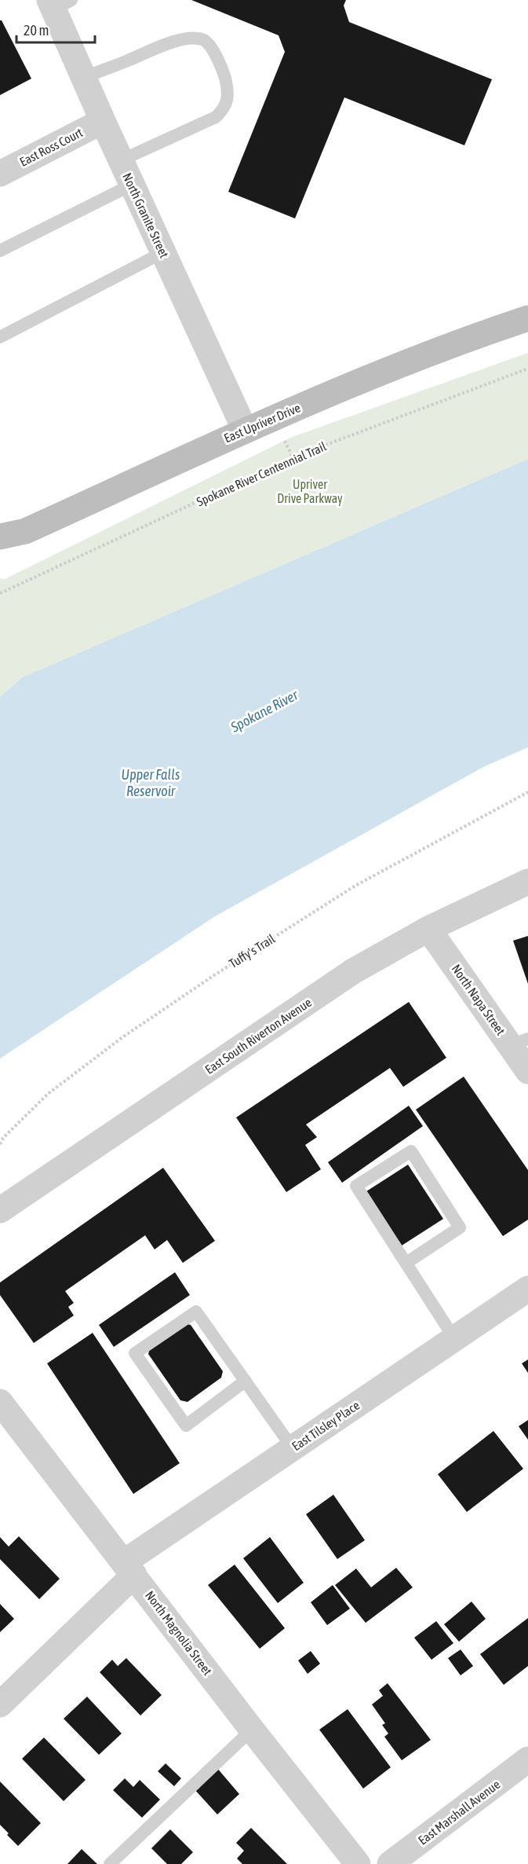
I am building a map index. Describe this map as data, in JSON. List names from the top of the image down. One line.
{"streets":{"street":["East Ross Court","North Granite Street","East Upriver Drive","North Napa Street","East South Riverton Avenue","East Tilsley Place","North Magnolia Street","East Marshall Avenue"],"path":["Spokane River Centennial Trail","Tuffy's Trail"]},"crossings":[["East Ross Court","North Granite Street"],["North Granite Street","East Upriver Drive"],["North Napa Street","East South Riverton Avenue"],["East Tilsley Place","North Magnolia Street"]],"water":["Spokane River","Upper Falls Reservoir"],"parks":["Upriver Drive Parkway"],"scale_bar":"20 m"}
